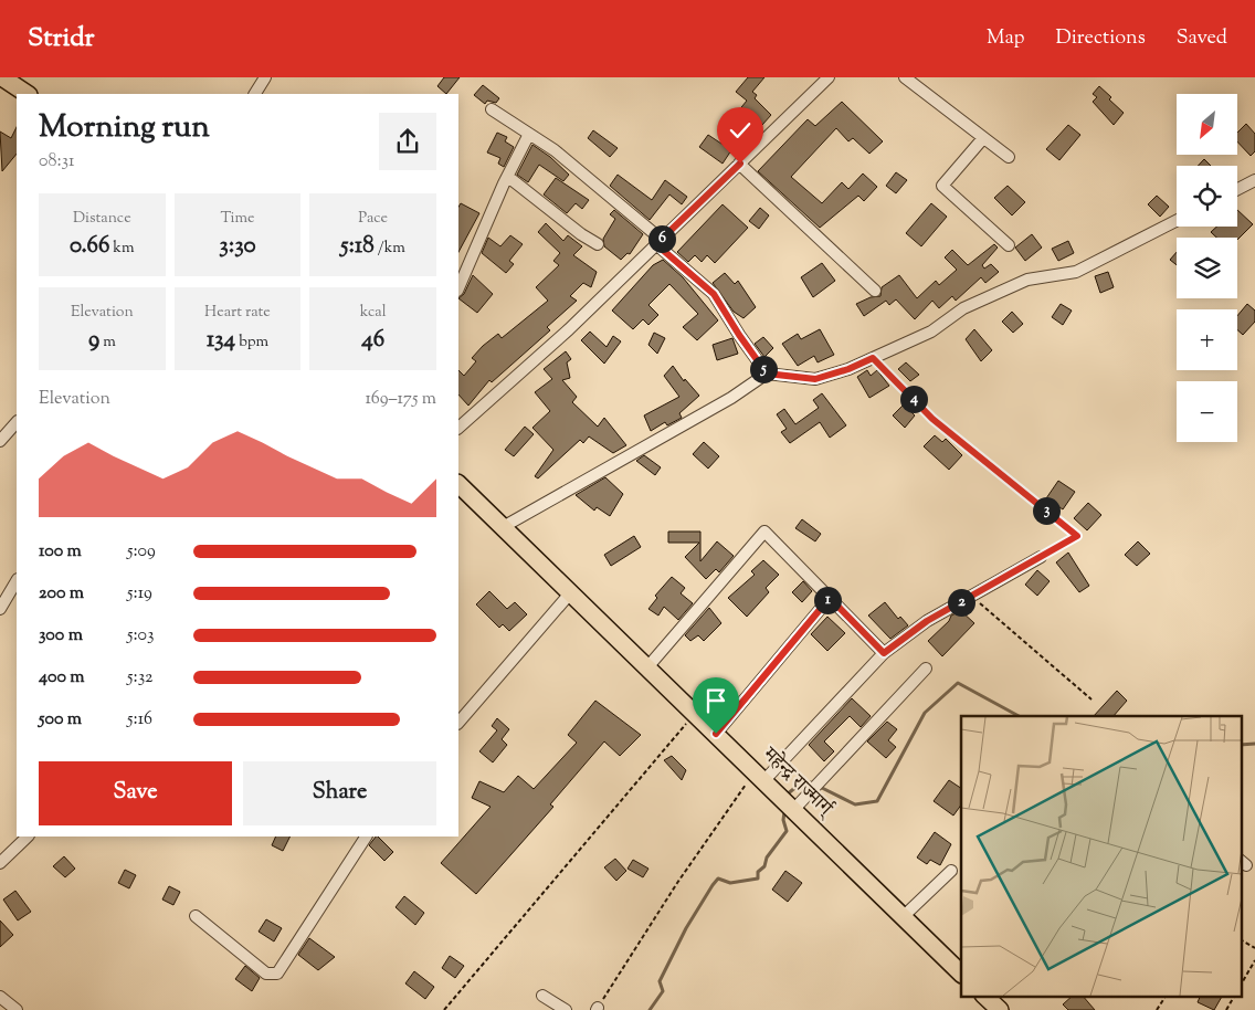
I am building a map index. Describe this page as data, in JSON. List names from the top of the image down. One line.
{"streets":{"highway":["महेन्द्र राज्मार्ग्"]},"north":"bottom left","page":{"header":"Stridr","nav":["Map","Directions","Saved"],"map_buttons":["+","−"],"heading":["Morning run","08:31"],"stats":[["Distance","0.66 km"],["Time","3:30"],["Pace","5:18 /km"],["Elevation","9 m"],["Heart rate","134 bpm"],["kcal","46"]],"pins":["6","5","4","3","1","2"],"chart":["Elevation","169–175 m"],"list":[{"name":"100 m","note":"5:09"},{"name":"200 m","note":"5:19"},{"name":"300 m","note":"5:03"},{"name":"400 m","note":"5:32"},{"name":"500 m","note":"5:16"}],"buttons":["Save","Share"]}}
